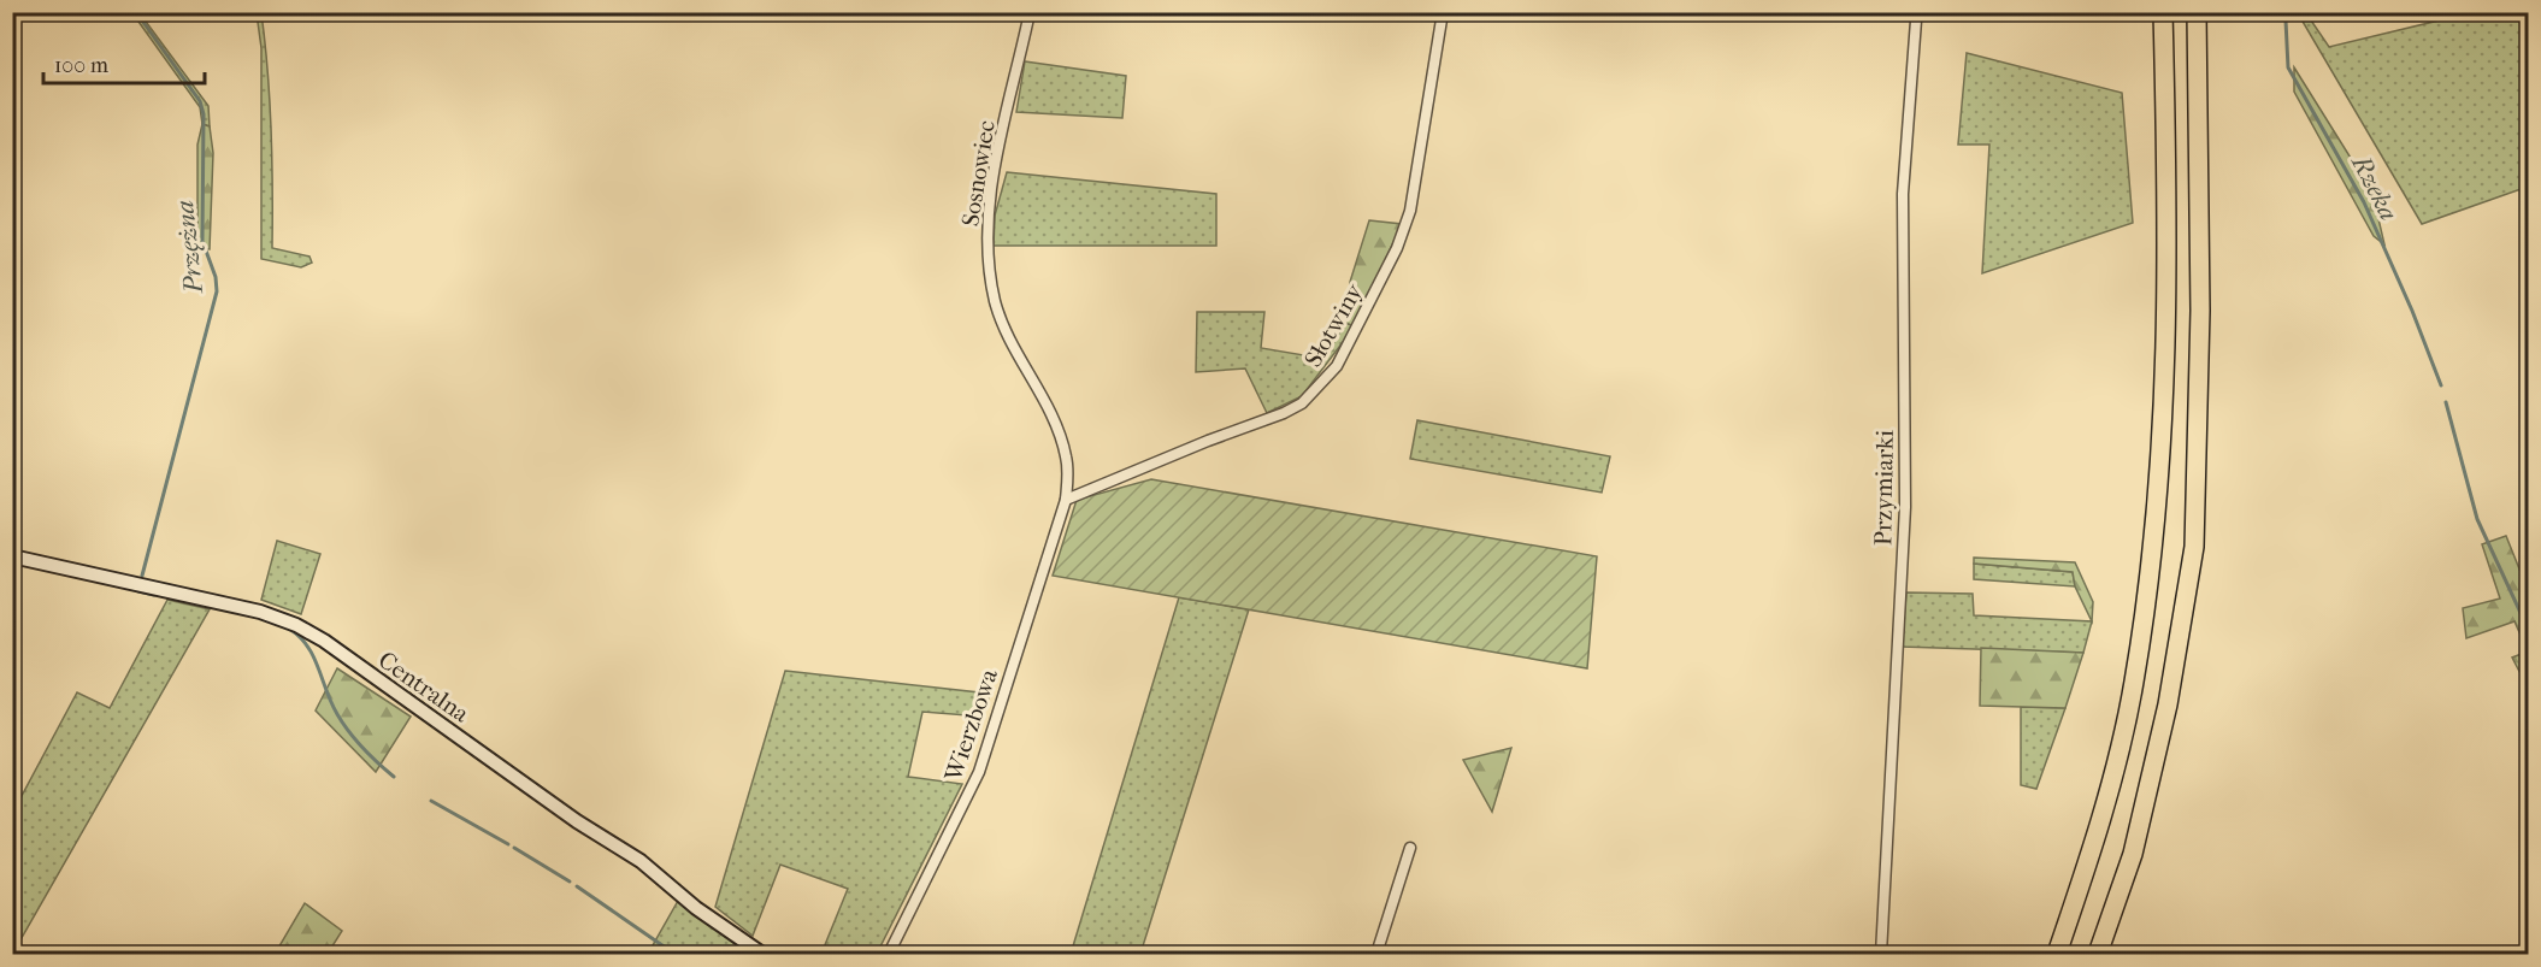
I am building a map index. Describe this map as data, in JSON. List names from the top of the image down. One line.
{"streets":{"street":["Sosnowiec","Słotwiny","Przymiarki","Centralna","Wierzbowa"]},"crossings":[["Sosnowiec","Słotwiny"],["Sosnowiec","Wierzbowa"],["Słotwiny","Wierzbowa"]],"water":["Rzeka","Przężna"],"scale_bar":"100 m"}
